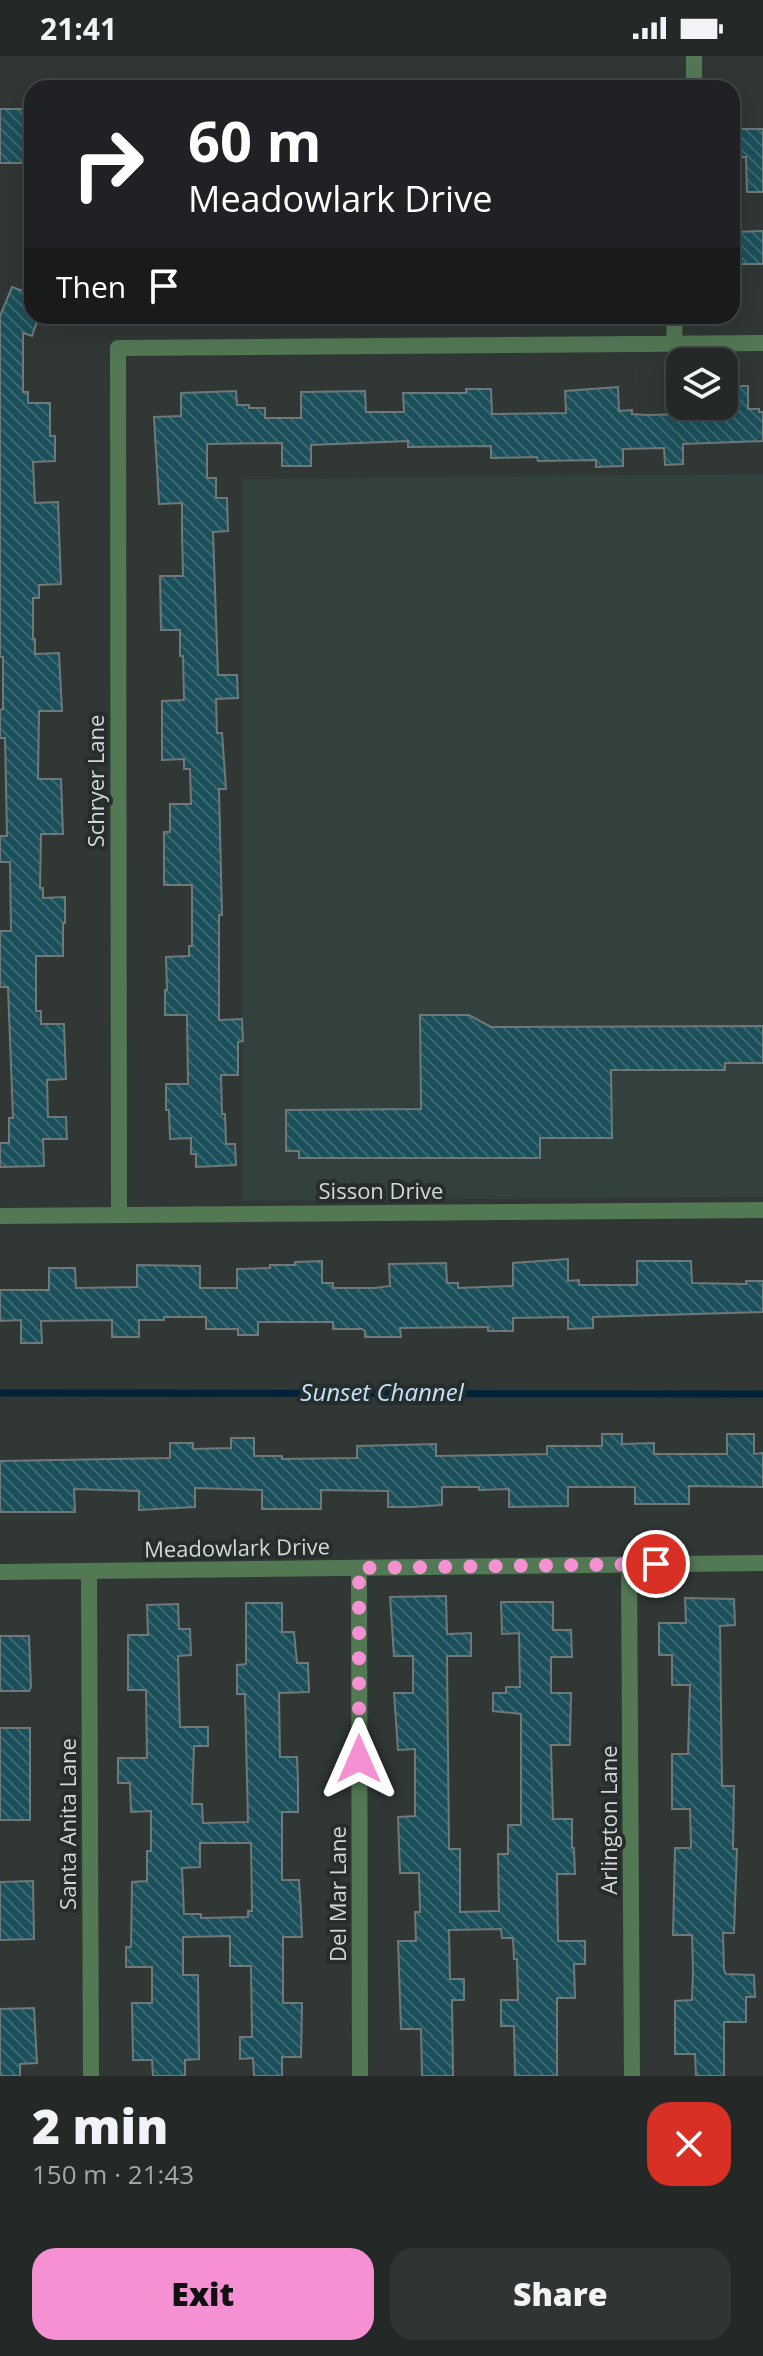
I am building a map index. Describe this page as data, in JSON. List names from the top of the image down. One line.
{"streets":{"street":["Schryer Lane","Sisson Drive","Meadowlark Drive","Arlington Lane","Santa Anita Lane","Del Mar Lane"]},"crossings":[["Schryer Lane","Sisson Drive"],["Meadowlark Drive","Arlington Lane"],["Meadowlark Drive","Santa Anita Lane"],["Meadowlark Drive","Del Mar Lane"]],"water":["Sunset Channel"],"page":{"status":"21:41","turn":["60 m","Meadowlark Drive"],"then":"Then","heading":["2 min","150 m · 21:43"],"buttons":["Exit","Share"]}}
